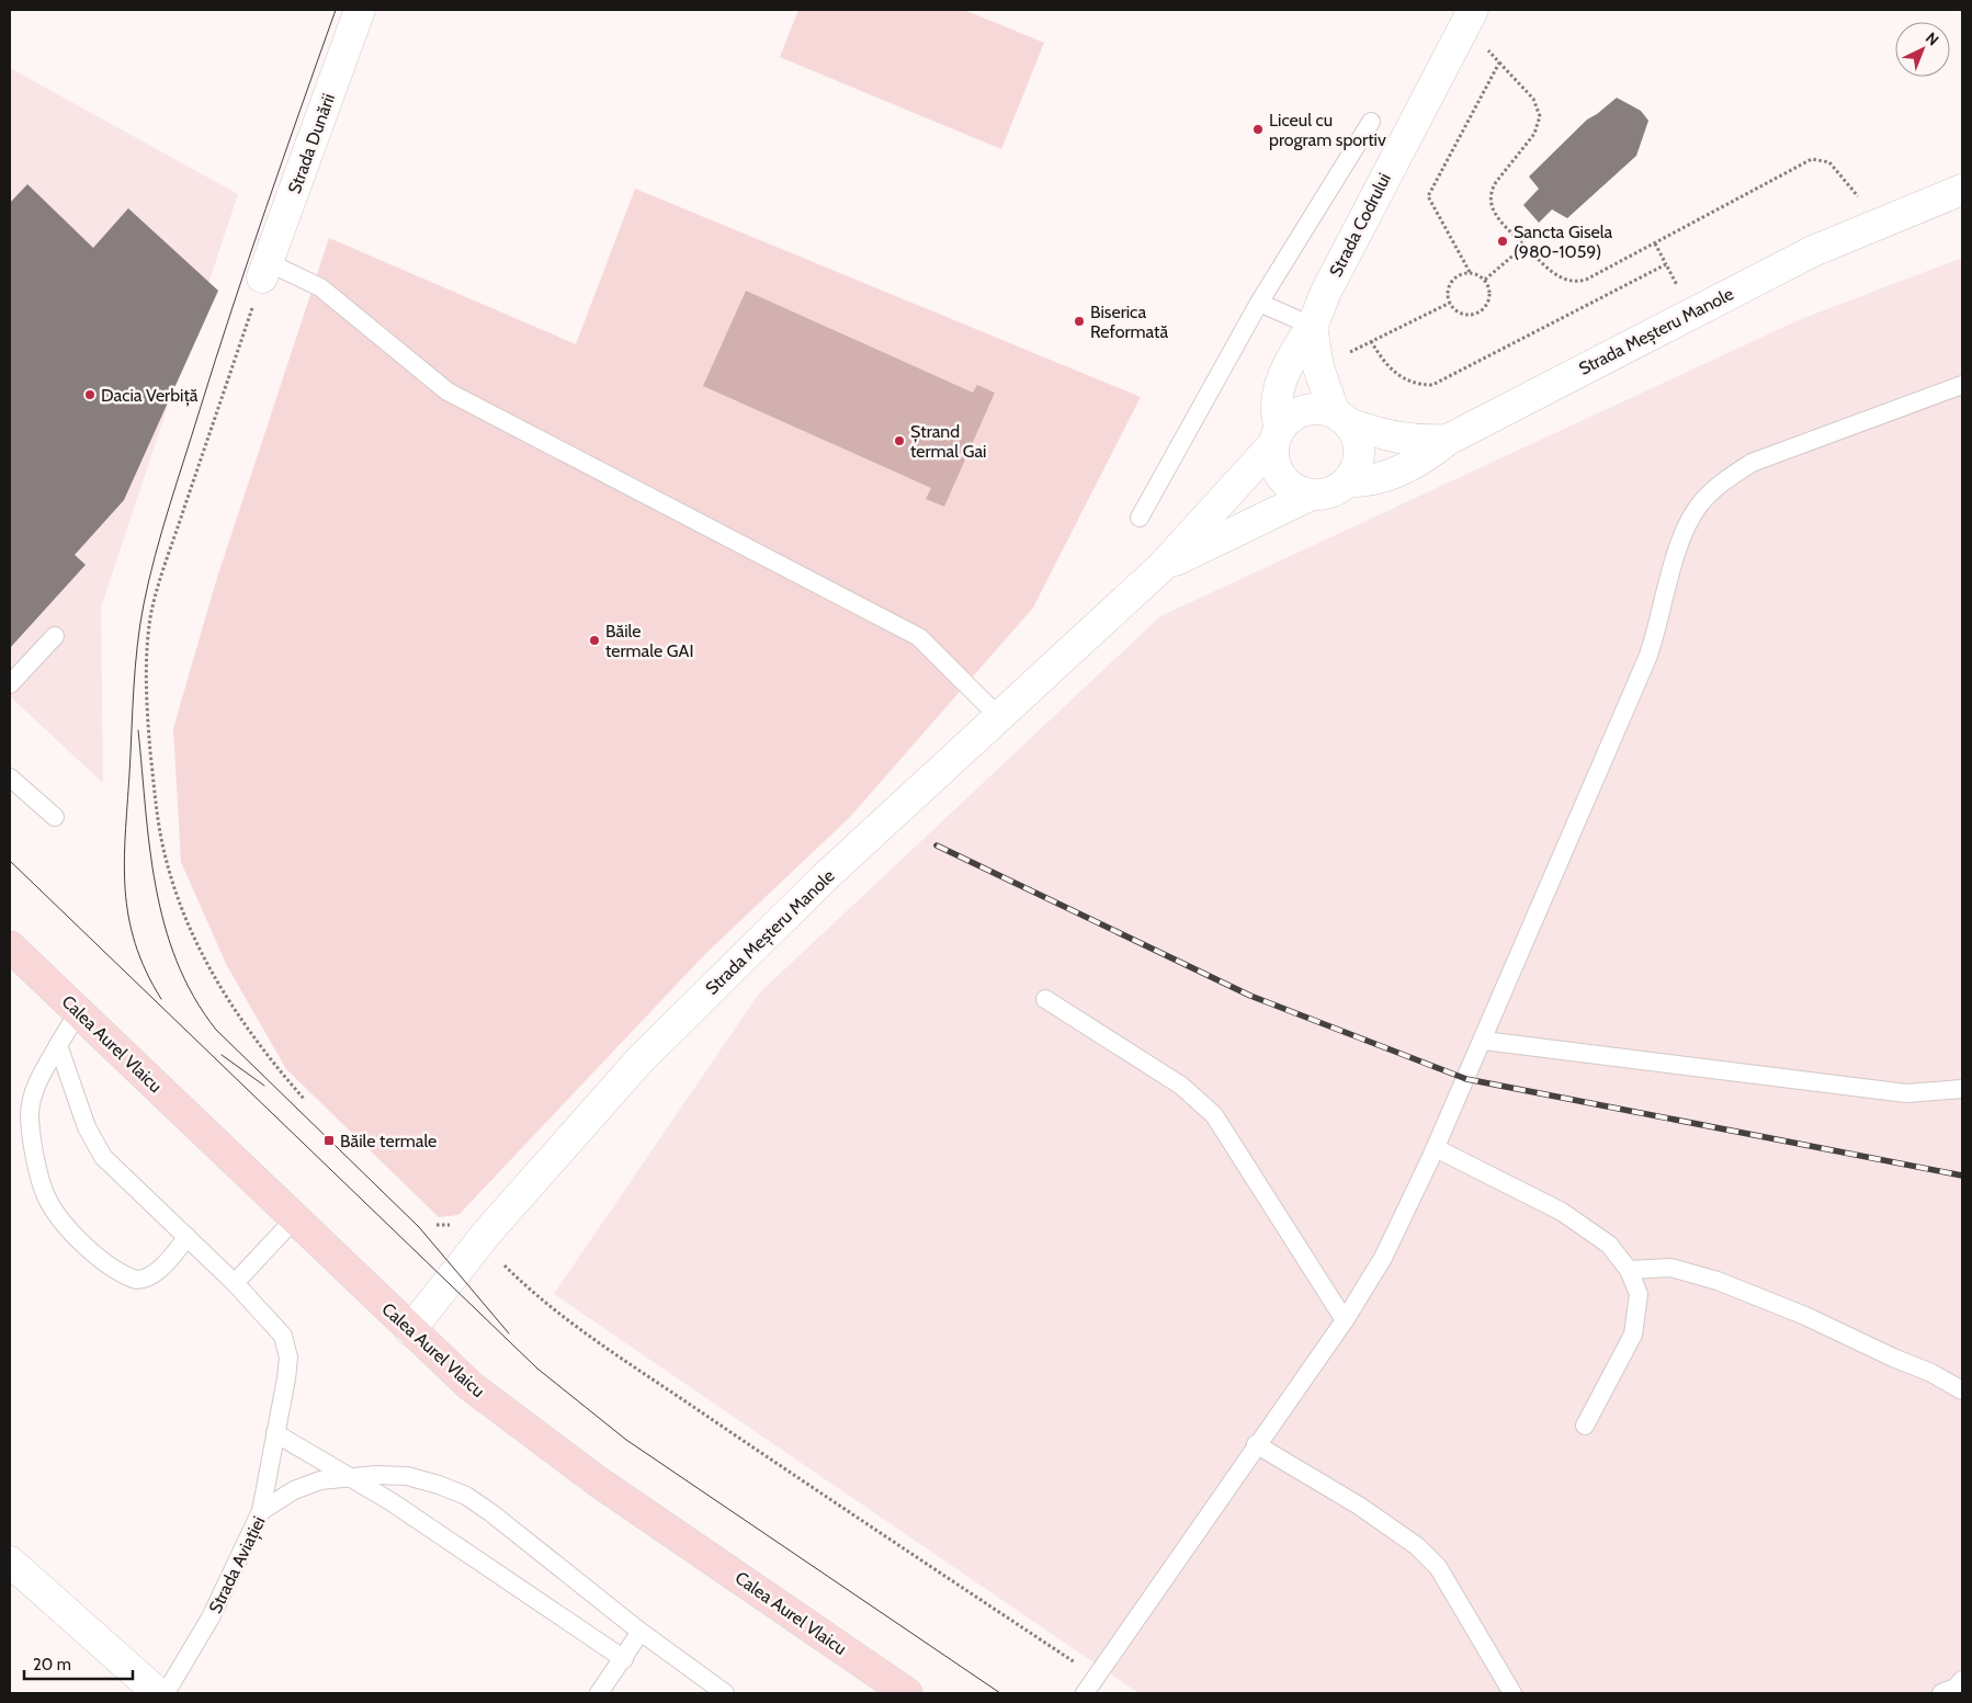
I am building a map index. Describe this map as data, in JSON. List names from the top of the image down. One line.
{"streets":{"main road":["Calea Aurel Vlaicu"],"street":["Strada Dunării","Strada Codrului","Strada Meșteru Manole"],"lane":["Strada Aviației"]},"crossings":[["Strada Codrului","Strada Meșteru Manole"],["Strada Meșteru Manole","Calea Aurel Vlaicu"]],"places":{"other":["Liceul cu program sportiv","Sancta Gisela (980-1059)","Biserica Reformată","Dacia Verbiță","Ștrand termal Gai","Băile termale GAI"],"transit":["Băile termale"]},"scale_bar":"20 m","north":"top right"}
